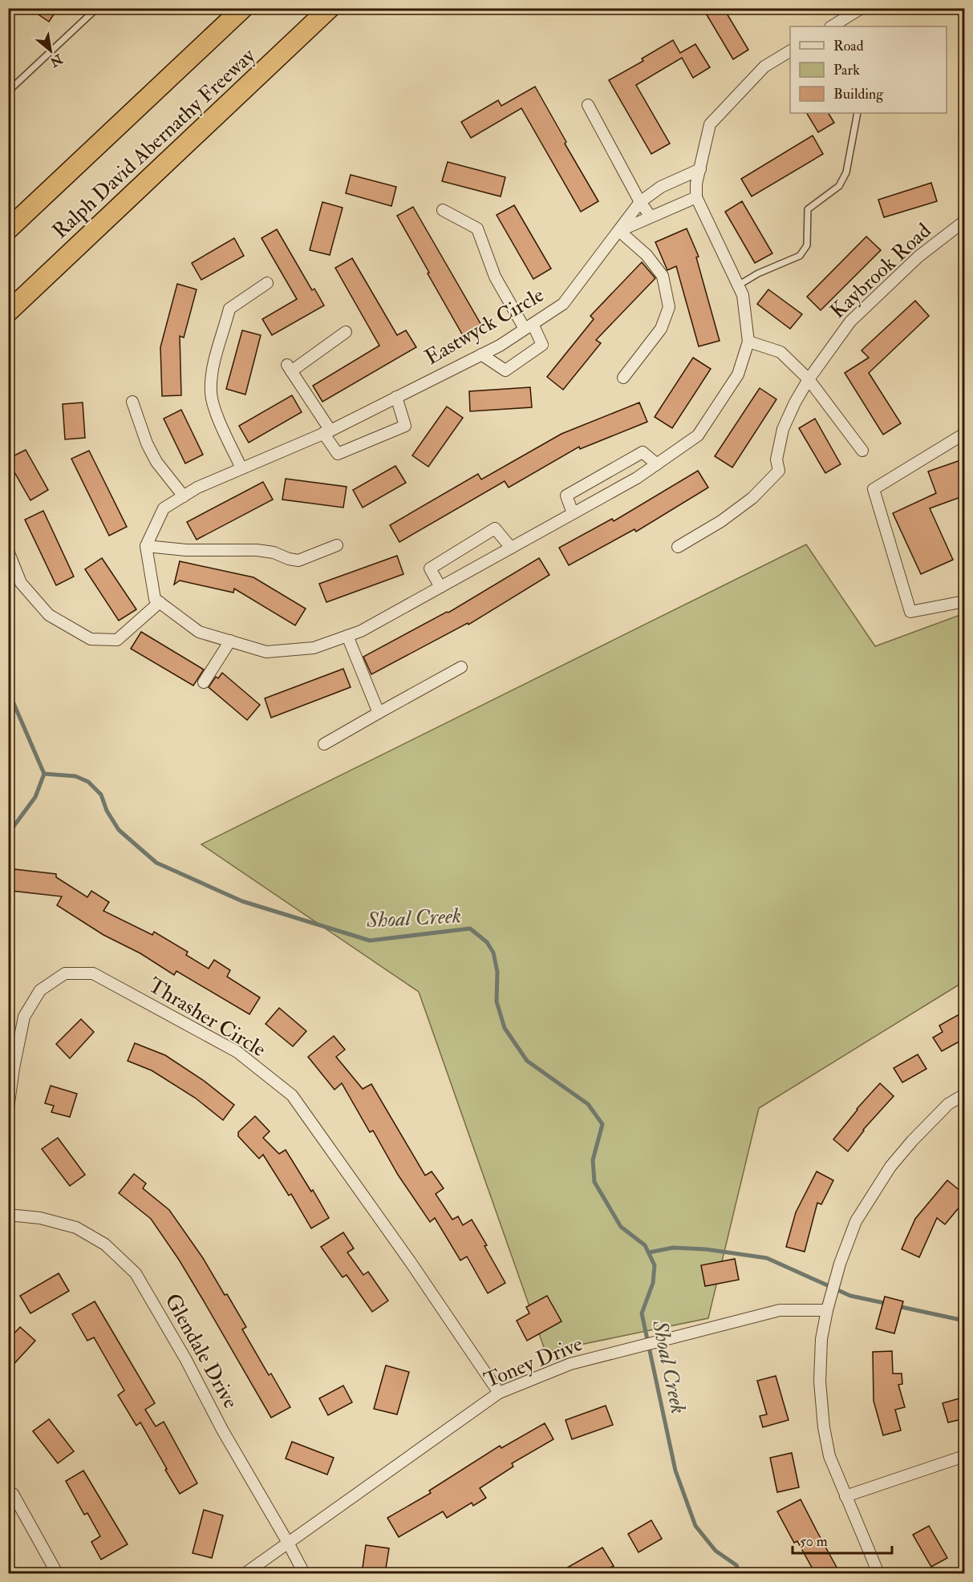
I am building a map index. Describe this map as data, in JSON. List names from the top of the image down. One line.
{"streets":{"highway":["Ralph David Abernathy Freeway"],"street":["Kaybrook Road","Eastwyck Circle","Thrasher Circle","Glendale Drive","Toney Drive"]},"crossings":[["Thrasher Circle","Toney Drive"],["Glendale Drive","Toney Drive"]],"water":["Shoal Creek"],"legend":["Road","Park","Building"],"scale_bar":"50 m","north":"bottom right"}
